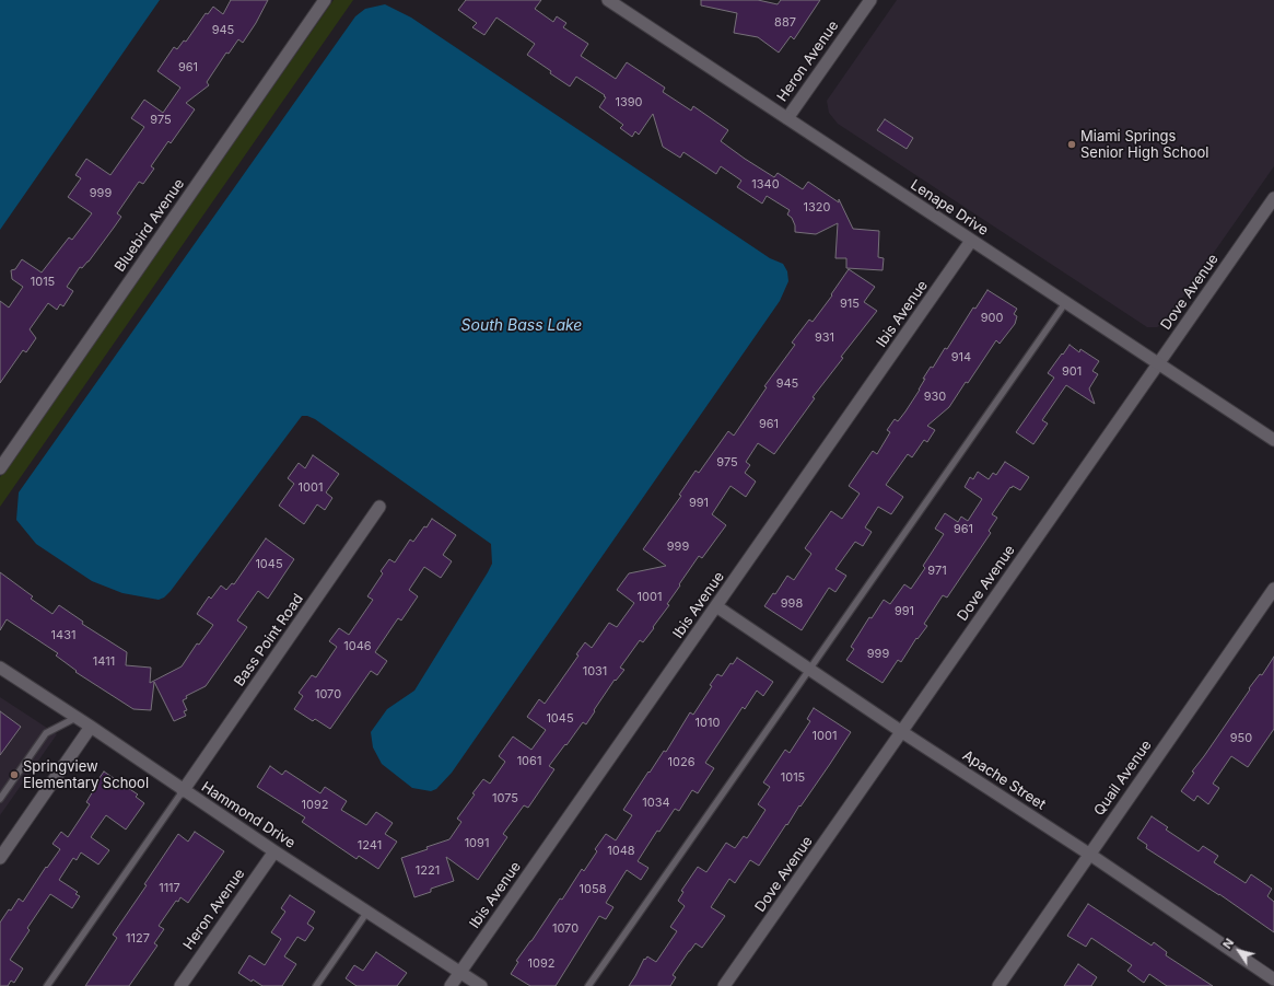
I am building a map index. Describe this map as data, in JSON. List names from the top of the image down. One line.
{"streets":{"street":["Heron Avenue","Lenape Drive","Bluebird Avenue","Dove Avenue","Ibis Avenue","Bass Point Road","Quail Avenue","Apache Street","Hammond Drive"]},"crossings":[["Heron Avenue","Lenape Drive"],["Heron Avenue","Hammond Drive"],["Lenape Drive","Dove Avenue"],["Lenape Drive","Ibis Avenue"],["Dove Avenue","Apache Street"],["Ibis Avenue","Apache Street"],["Ibis Avenue","Hammond Drive"],["Bass Point Road","Hammond Drive"],["Quail Avenue","Apache Street"]],"water":["South Bass Lake"],"places":["Miami Springs Senior High School","Springview Elementary School"],"house_numbers":["887","945","961","1390","975","1340","999","1320","1015","915","900","931","914","901","945","930","961","975","1001","991","961","999","1045","971","1001","998","991","1431","1046","999","1411","1031","1070","1045","1010","1001","950","1061","1026","1015","1075","1034","1092","1091","1241","1048","1221","1117","1058","1070","1127","1092"],"north":"top left"}
